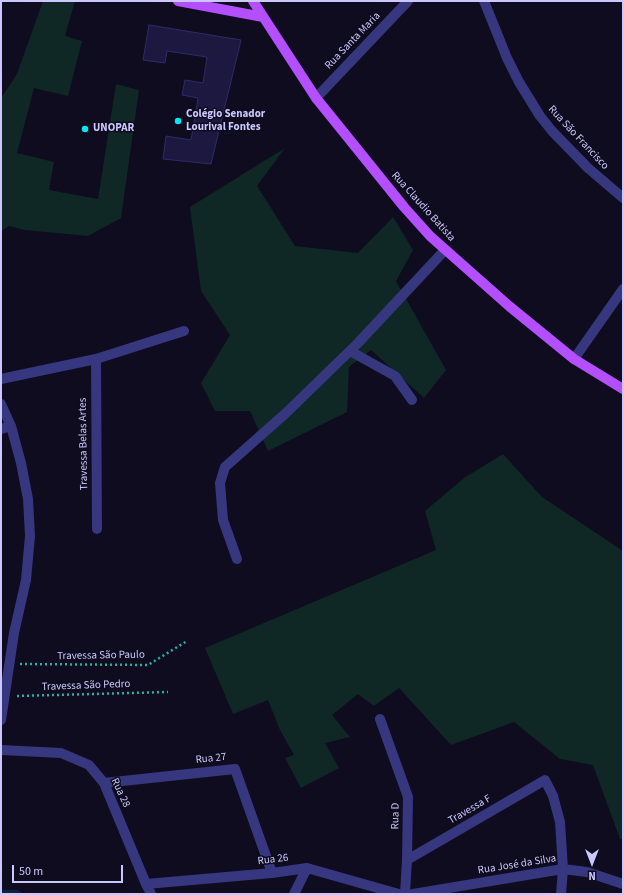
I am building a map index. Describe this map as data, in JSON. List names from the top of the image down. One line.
{"streets":{"main road":["Rua Claudio Batista"],"street":["Rua Santa Maria","Rua São Francisco","Travessa Belas Artes","Rua 27","Rua 28","Travessa F","Rua D","Rua 26","Rua José da Silva"],"path":["Travessa São Paulo","Travessa São Pedro"]},"crossings":[["Rua Santa Maria","Rua Claudio Batista"],["Rua 27","Rua 28"],["Rua 27","Rua 26"],["Rua 28","Rua 26"],["Travessa F","Rua D"],["Travessa F","Rua José da Silva"]],"places":["Colégio Senador Lourival Fontes","UNOPAR"],"scale_bar":"50 m","north":"bottom"}
